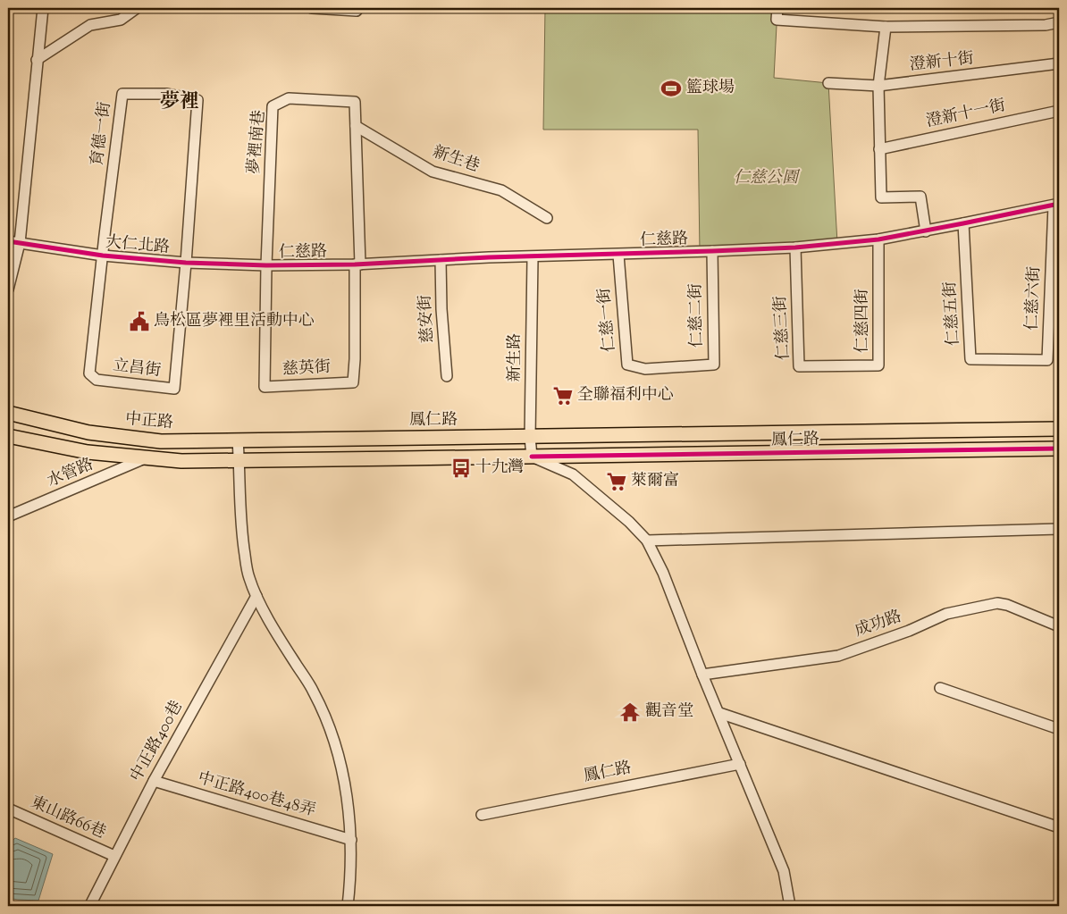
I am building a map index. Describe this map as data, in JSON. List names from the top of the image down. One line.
{"streets":{"main road":["鳳仁路","中正路"],"street":["澄新十街","澄新十一街","育德一街","夢裡南巷","新生巷","仁慈路","大仁北路","仁慈六街","仁慈五街","仁慈二街","慈安街","仁慈一街","仁慈四街","仁慈三街","新生路","立昌街","慈英街","水管路","成功路","中正路400巷","中正路400巷48弄","東山路66巷"]},"crossings":[["育德一街","大仁北路"],["育德一街","立昌街"],["夢裡南巷","新生巷"],["夢裡南巷","仁慈路"],["夢裡南巷","大仁北路"],["夢裡南巷","慈英街"],["仁慈路","大仁北路"],["仁慈路","仁慈六街"],["仁慈路","仁慈五街"],["仁慈路","仁慈二街"],["仁慈路","慈安街"],["仁慈路","仁慈一街"],["仁慈路","仁慈四街"],["仁慈路","仁慈三街"],["仁慈路","新生路"],["仁慈路","慈英街"],["大仁北路","立昌街"],["大仁北路","慈英街"],["仁慈六街","仁慈五街"],["仁慈二街","仁慈一街"],["仁慈四街","仁慈三街"],["新生路","鳳仁路"],["鳳仁路","中正路"],["鳳仁路","成功路"],["中正路400巷","中正路400巷48弄"],["中正路400巷","東山路66巷"]],"districts":["夢裡"],"parks":["仁慈公園"],"places":{"sports":["籃球場"],"public building":["鳥松區夢裡里活動中心"],"supermarket":["全聯福利中心","萊爾富"],"bus stop":["十九灣"],"temple":["觀音堂"]}}
